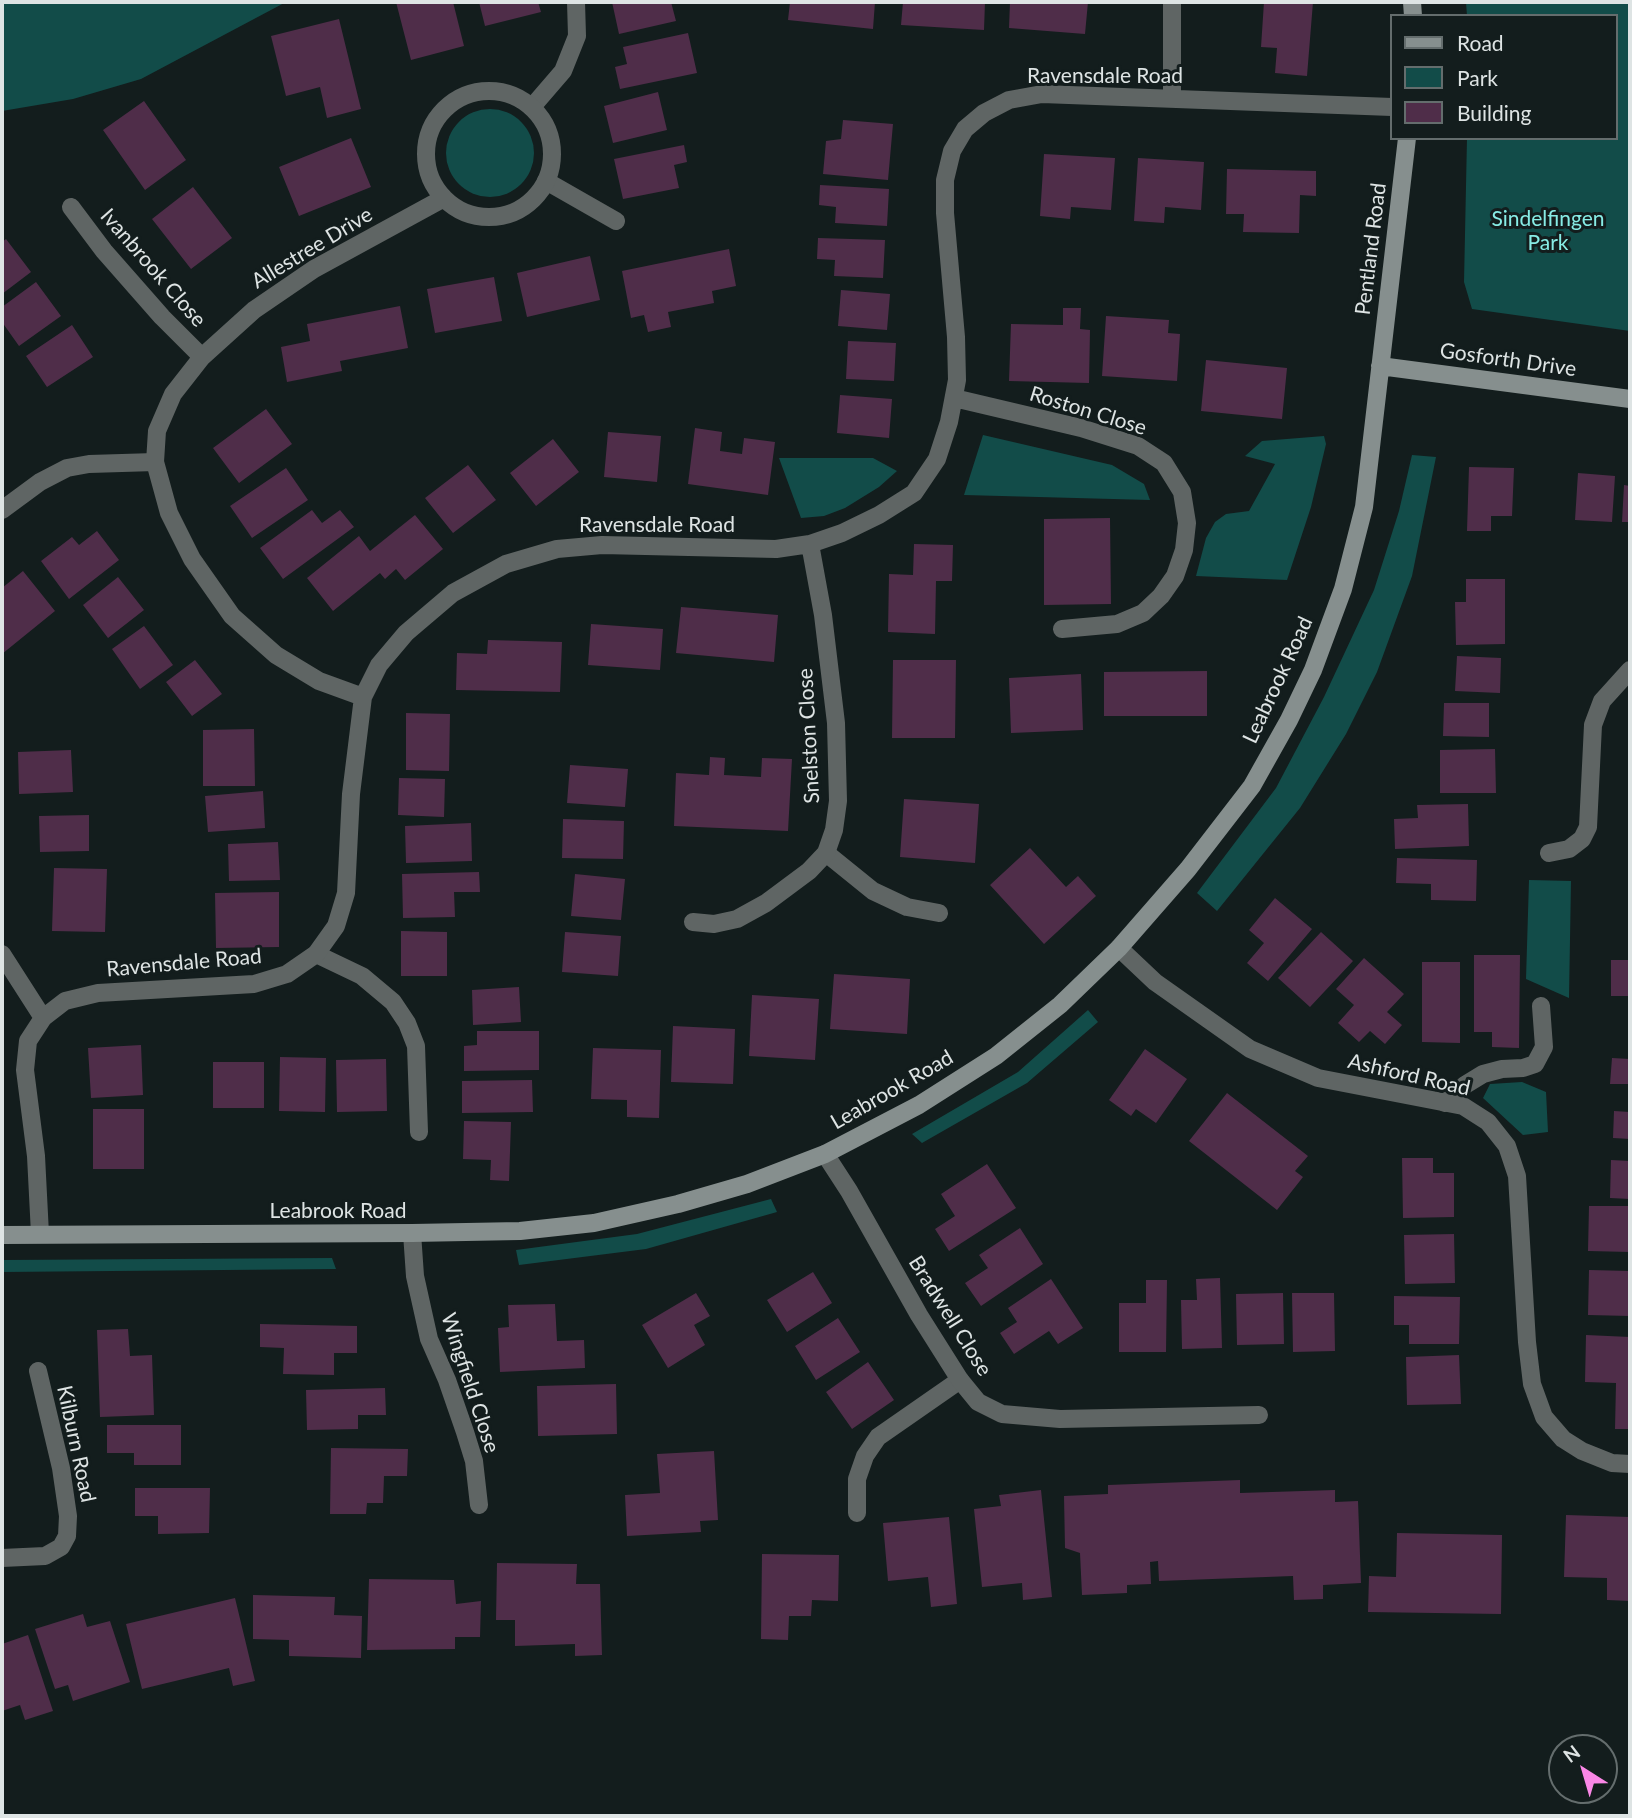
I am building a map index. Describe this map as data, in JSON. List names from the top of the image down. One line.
{"streets":{"street":["Ravensdale Road","Allestree Drive","Pentland Road","Ivanbrook Close","Gosforth Drive","Roston Close","Leabrook Road","Snelston Close","Ashford Road","Bradwell Close","Wingfield Close","Kilburn Road"]},"crossings":[["Ravensdale Road","Allestree Drive"],["Ravensdale Road","Roston Close"],["Ravensdale Road","Snelston Close"],["Allestree Drive","Ivanbrook Close"],["Pentland Road","Gosforth Drive"],["Pentland Road","Leabrook Road"],["Gosforth Drive","Leabrook Road"],["Leabrook Road","Ashford Road"],["Leabrook Road","Bradwell Close"],["Leabrook Road","Wingfield Close"]],"parks":["Sindelfingen Park"],"legend":["Road","Park","Building"],"north":"top left"}
